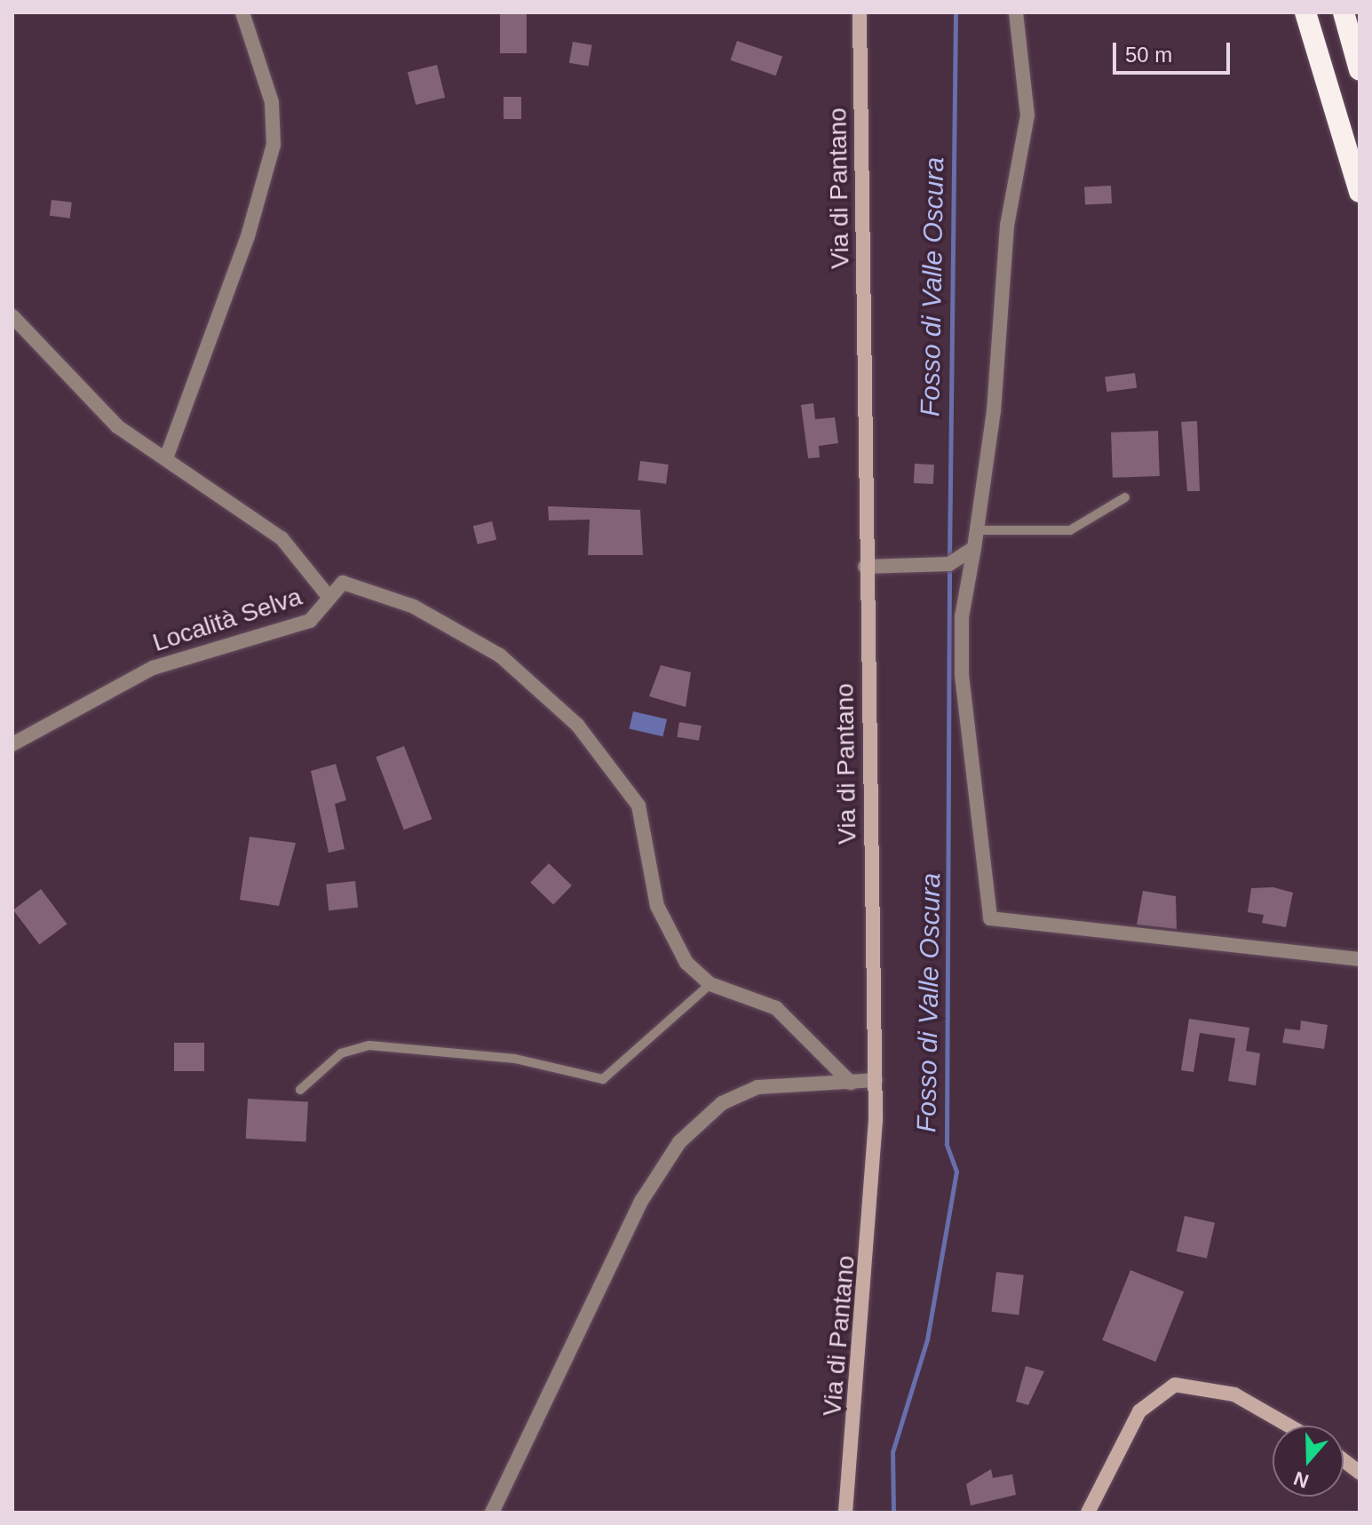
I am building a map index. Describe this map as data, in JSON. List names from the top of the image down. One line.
{"streets":{"street":["Via di Pantano","Località Selva"]},"water":["Fosso di Valle Oscura"],"scale_bar":"50 m","north":"bottom"}
